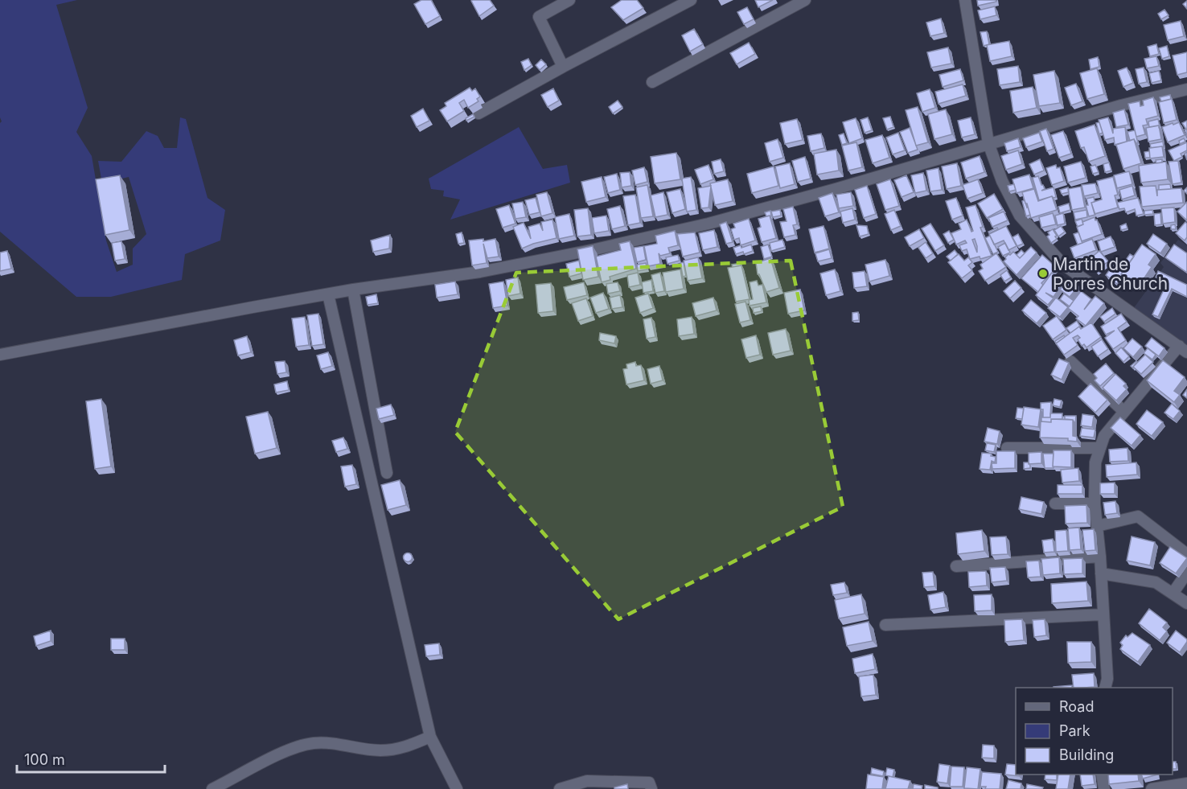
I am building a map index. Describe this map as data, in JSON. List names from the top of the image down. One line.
{"places":["Martin de Porres Church"],"legend":["Road","Park","Building"],"scale_bar":"100 m"}
